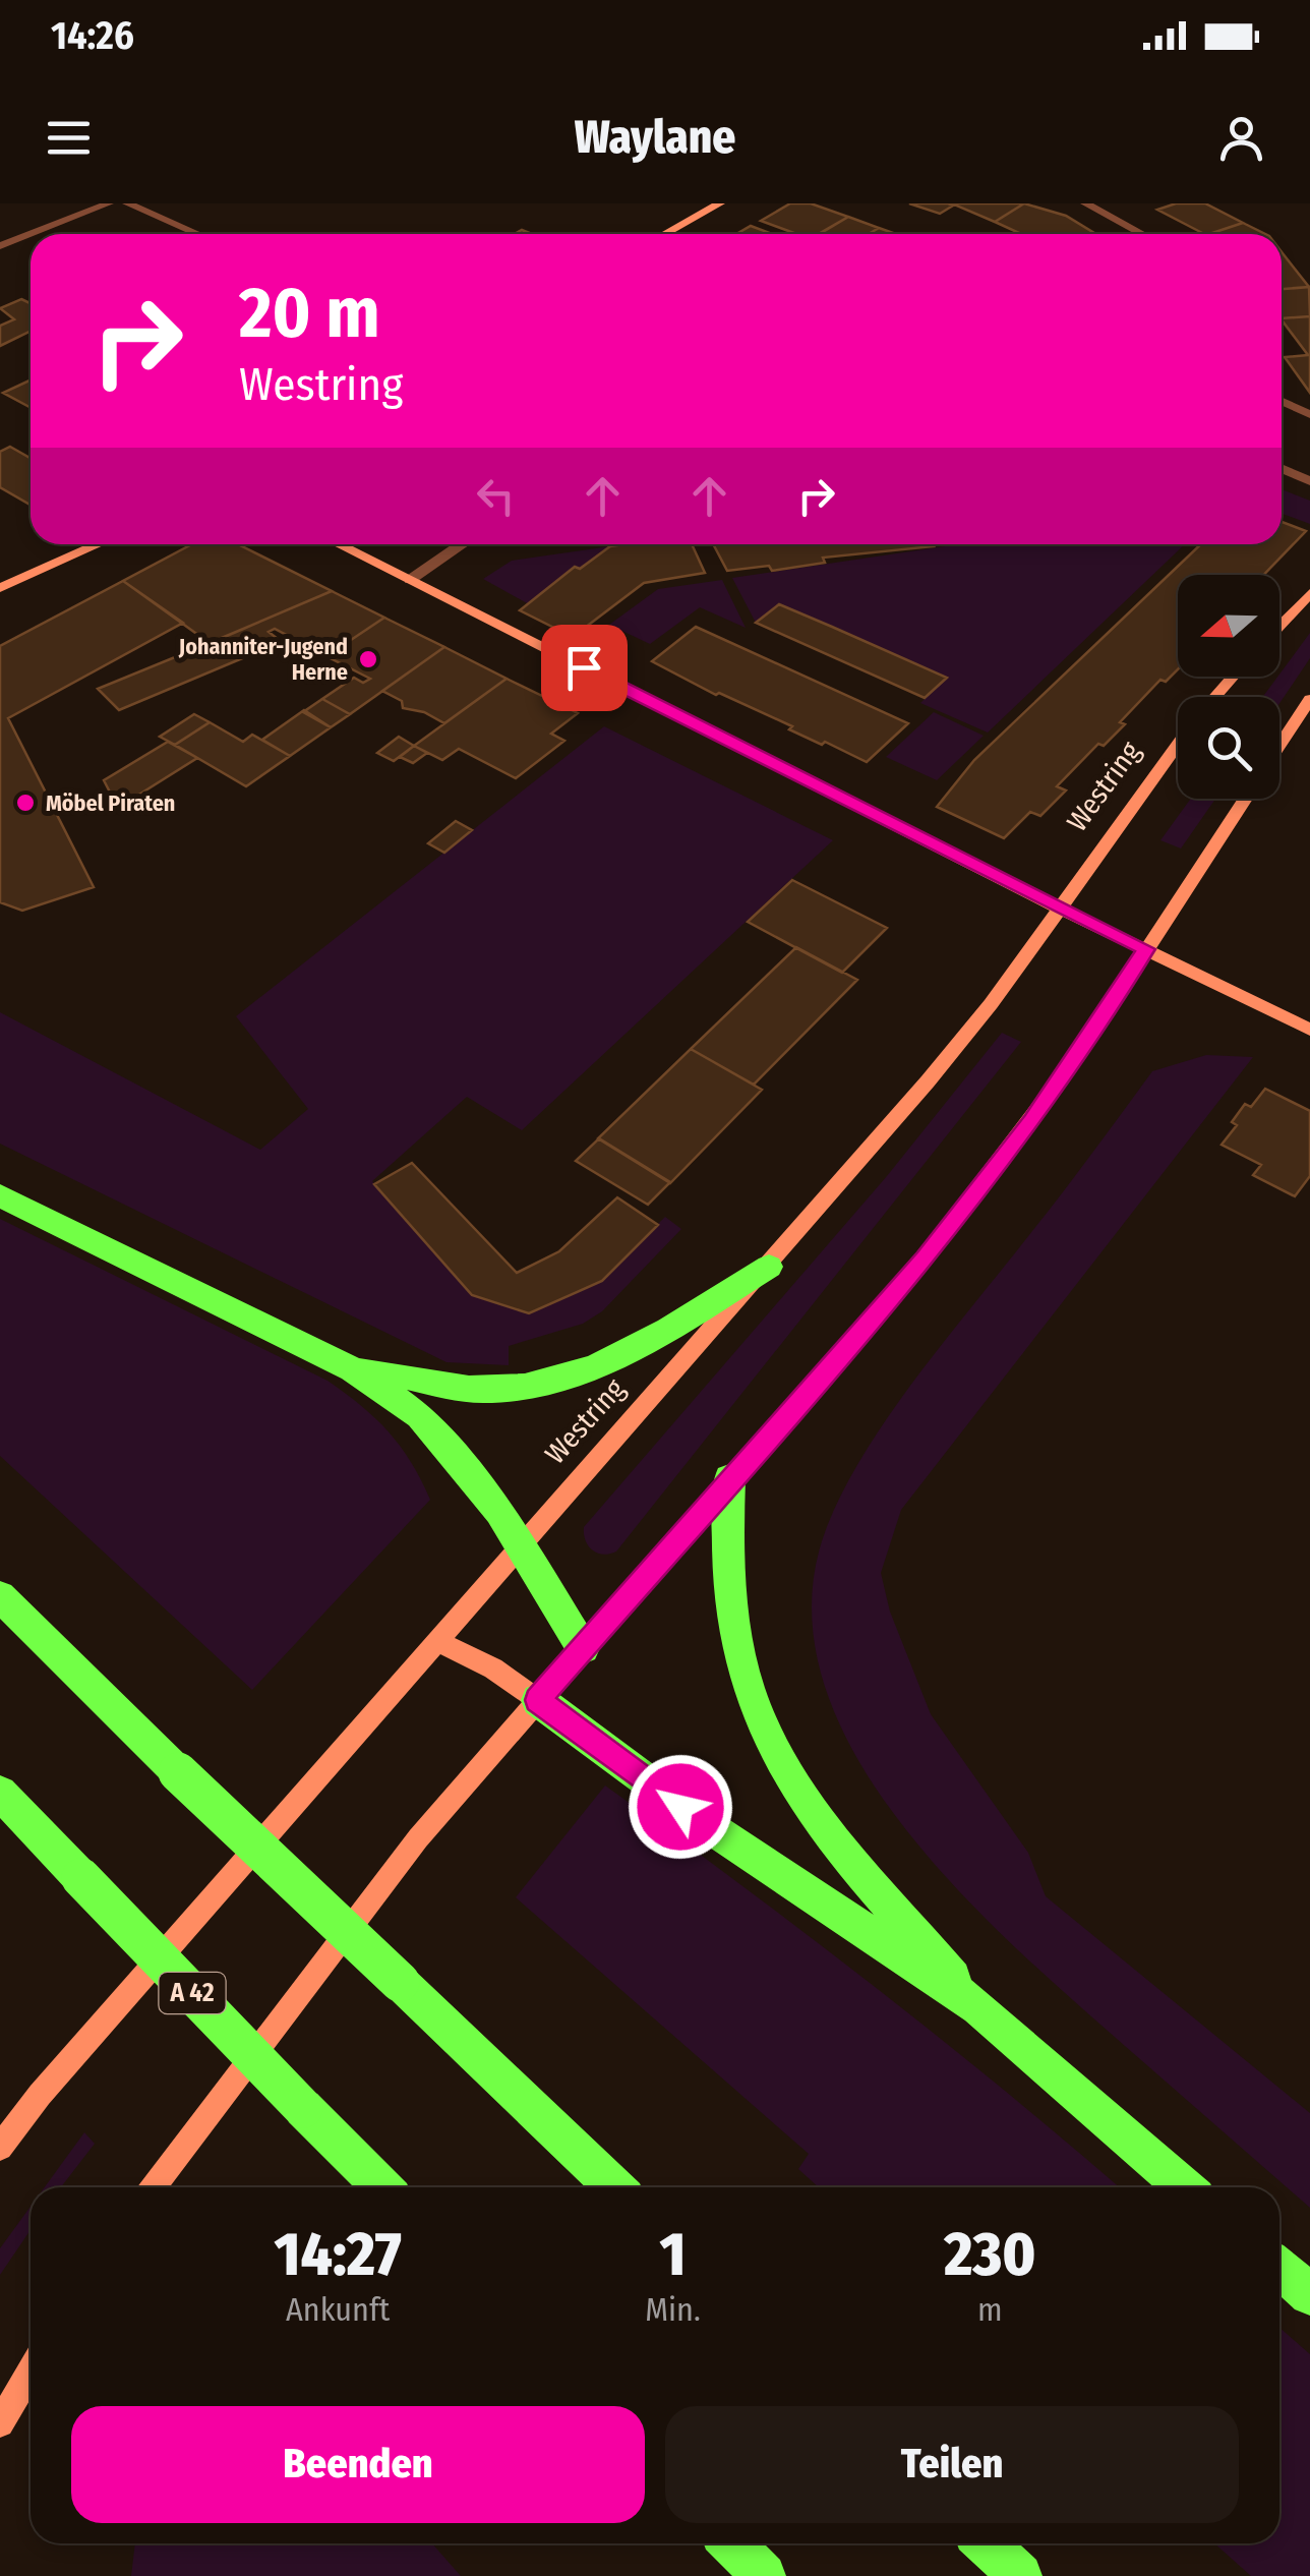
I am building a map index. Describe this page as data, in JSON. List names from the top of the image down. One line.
{"streets":{"highway":["A 42"],"main road":["Westring"]},"places":["Johanniter-Jugend Herne","Möbel Piraten"],"north":"left","page":{"status":"14:26","header":"Waylane","turn":["20 m","Westring"],"eta":["14:27","Ankunft","1","Min.","230","m"],"buttons":["Beenden","Teilen"]}}
